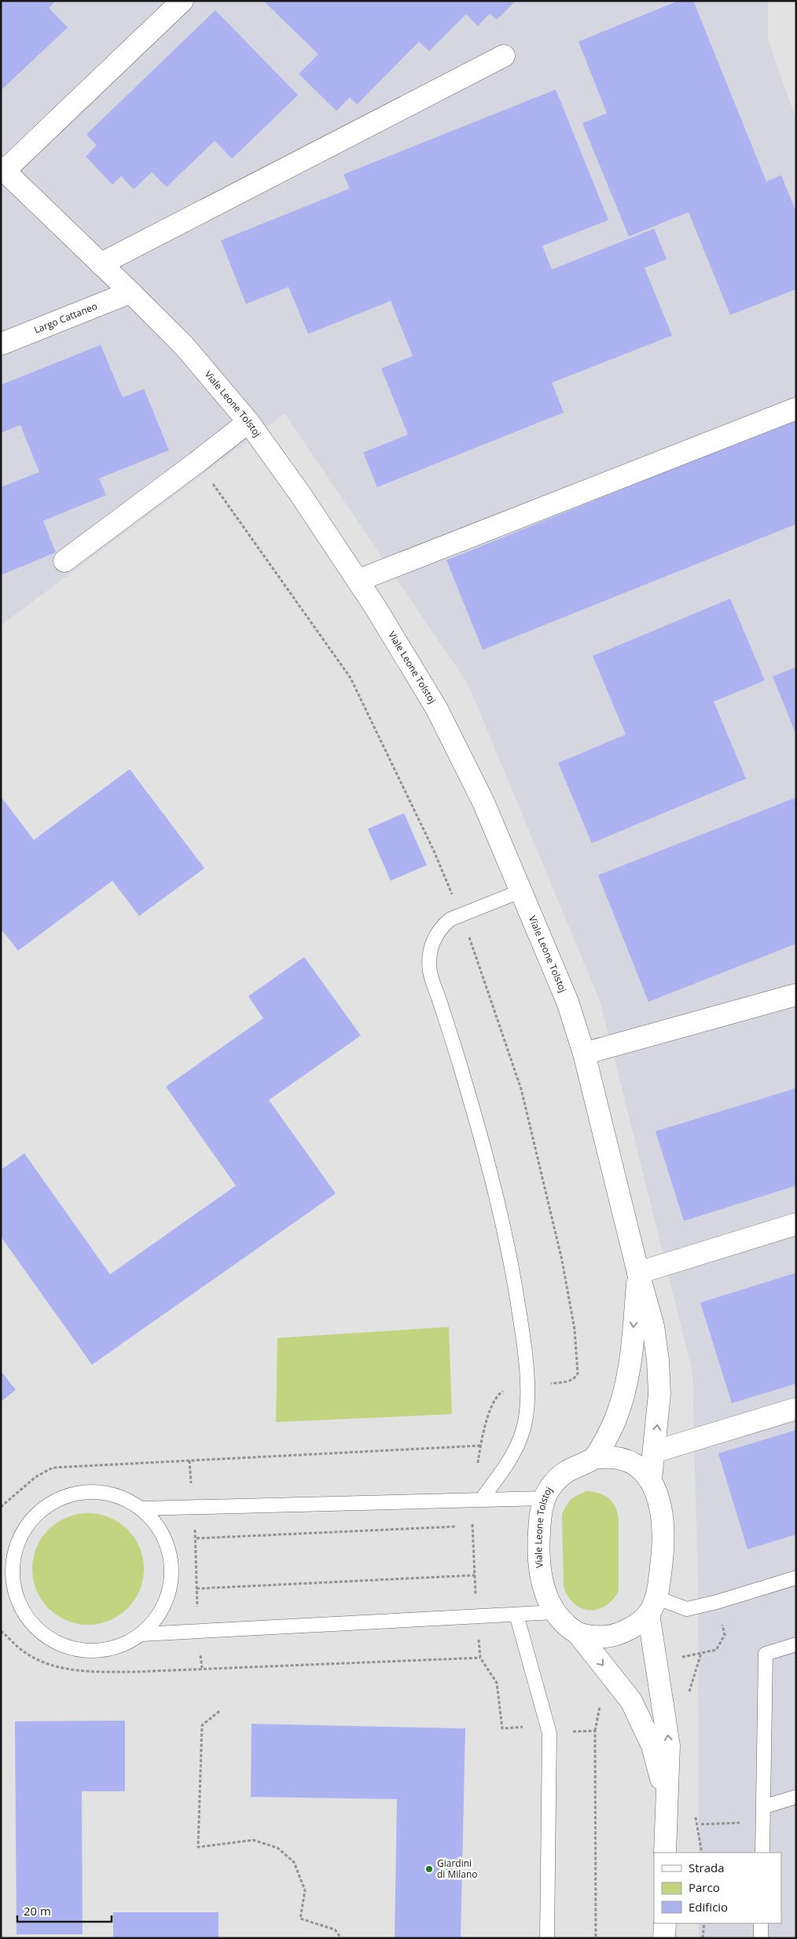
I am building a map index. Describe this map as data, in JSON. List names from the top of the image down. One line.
{"streets":{"street":["Largo Cattaneo","Viale Leone Tolstoj"]},"crossings":[["Largo Cattaneo","Viale Leone Tolstoj"]],"places":["Giardini di Milano"],"legend":["Strada","Parco","Edificio"],"scale_bar":"20 m"}
